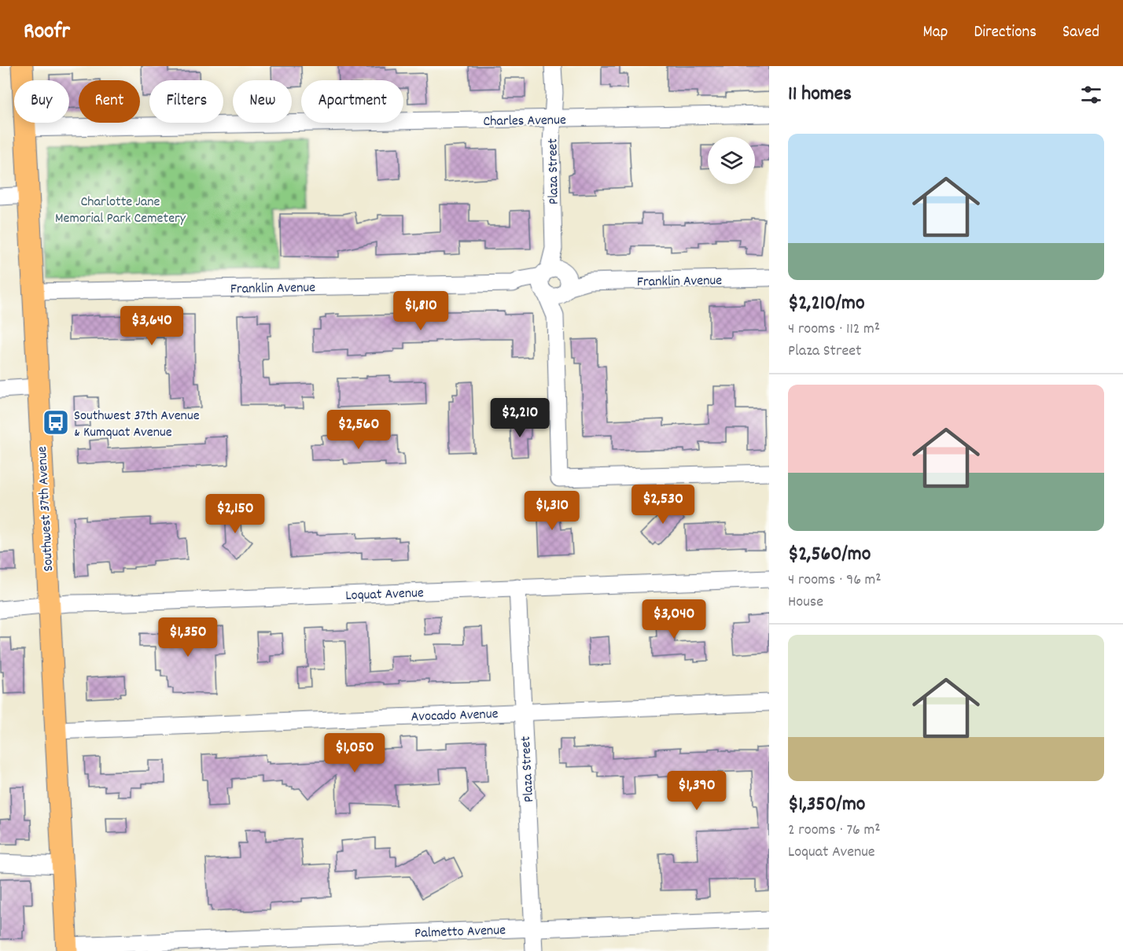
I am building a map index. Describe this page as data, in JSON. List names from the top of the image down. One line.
{"streets":{"main road":["Southwest 37th Avenue"],"street":["Charles Avenue","Plaza Street","Franklin Avenue","Loquat Avenue","Avocado Avenue","Palmetto Avenue"]},"crossings":[["Charles Avenue","Plaza Street"],["Charles Avenue","Southwest 37th Avenue"],["Plaza Street","Franklin Avenue"],["Plaza Street","Loquat Avenue"],["Plaza Street","Avocado Avenue"],["Plaza Street","Palmetto Avenue"],["Franklin Avenue","Southwest 37th Avenue"],["Southwest 37th Avenue","Loquat Avenue"],["Southwest 37th Avenue","Avocado Avenue"],["Southwest 37th Avenue","Palmetto Avenue"]],"parks":["Charlotte Jane Memorial Park Cemetery"],"places":{"bus stop":["Southwest 37th Avenue & Kumquat Avenue"]},"page":{"header":"Roofr","nav":["Map","Directions","Saved"],"heading":"11 homes","chip":["Buy","Rent","Filters","New","Apartment"],"list":[{"name":"$2,210/mo","note":"4 rooms · 112 m² · Plaza Street"},{"name":"$2,560/mo","note":"4 rooms · 96 m² · House"},{"name":"$1,350/mo","note":"2 rooms · 76 m² · Loquat Avenue"}],"price":["$1,810","$3,640","$2,210","$2,560","$2,530","$1,310","$2,150","$3,040","$1,350","$1,050","$1,390"]}}
